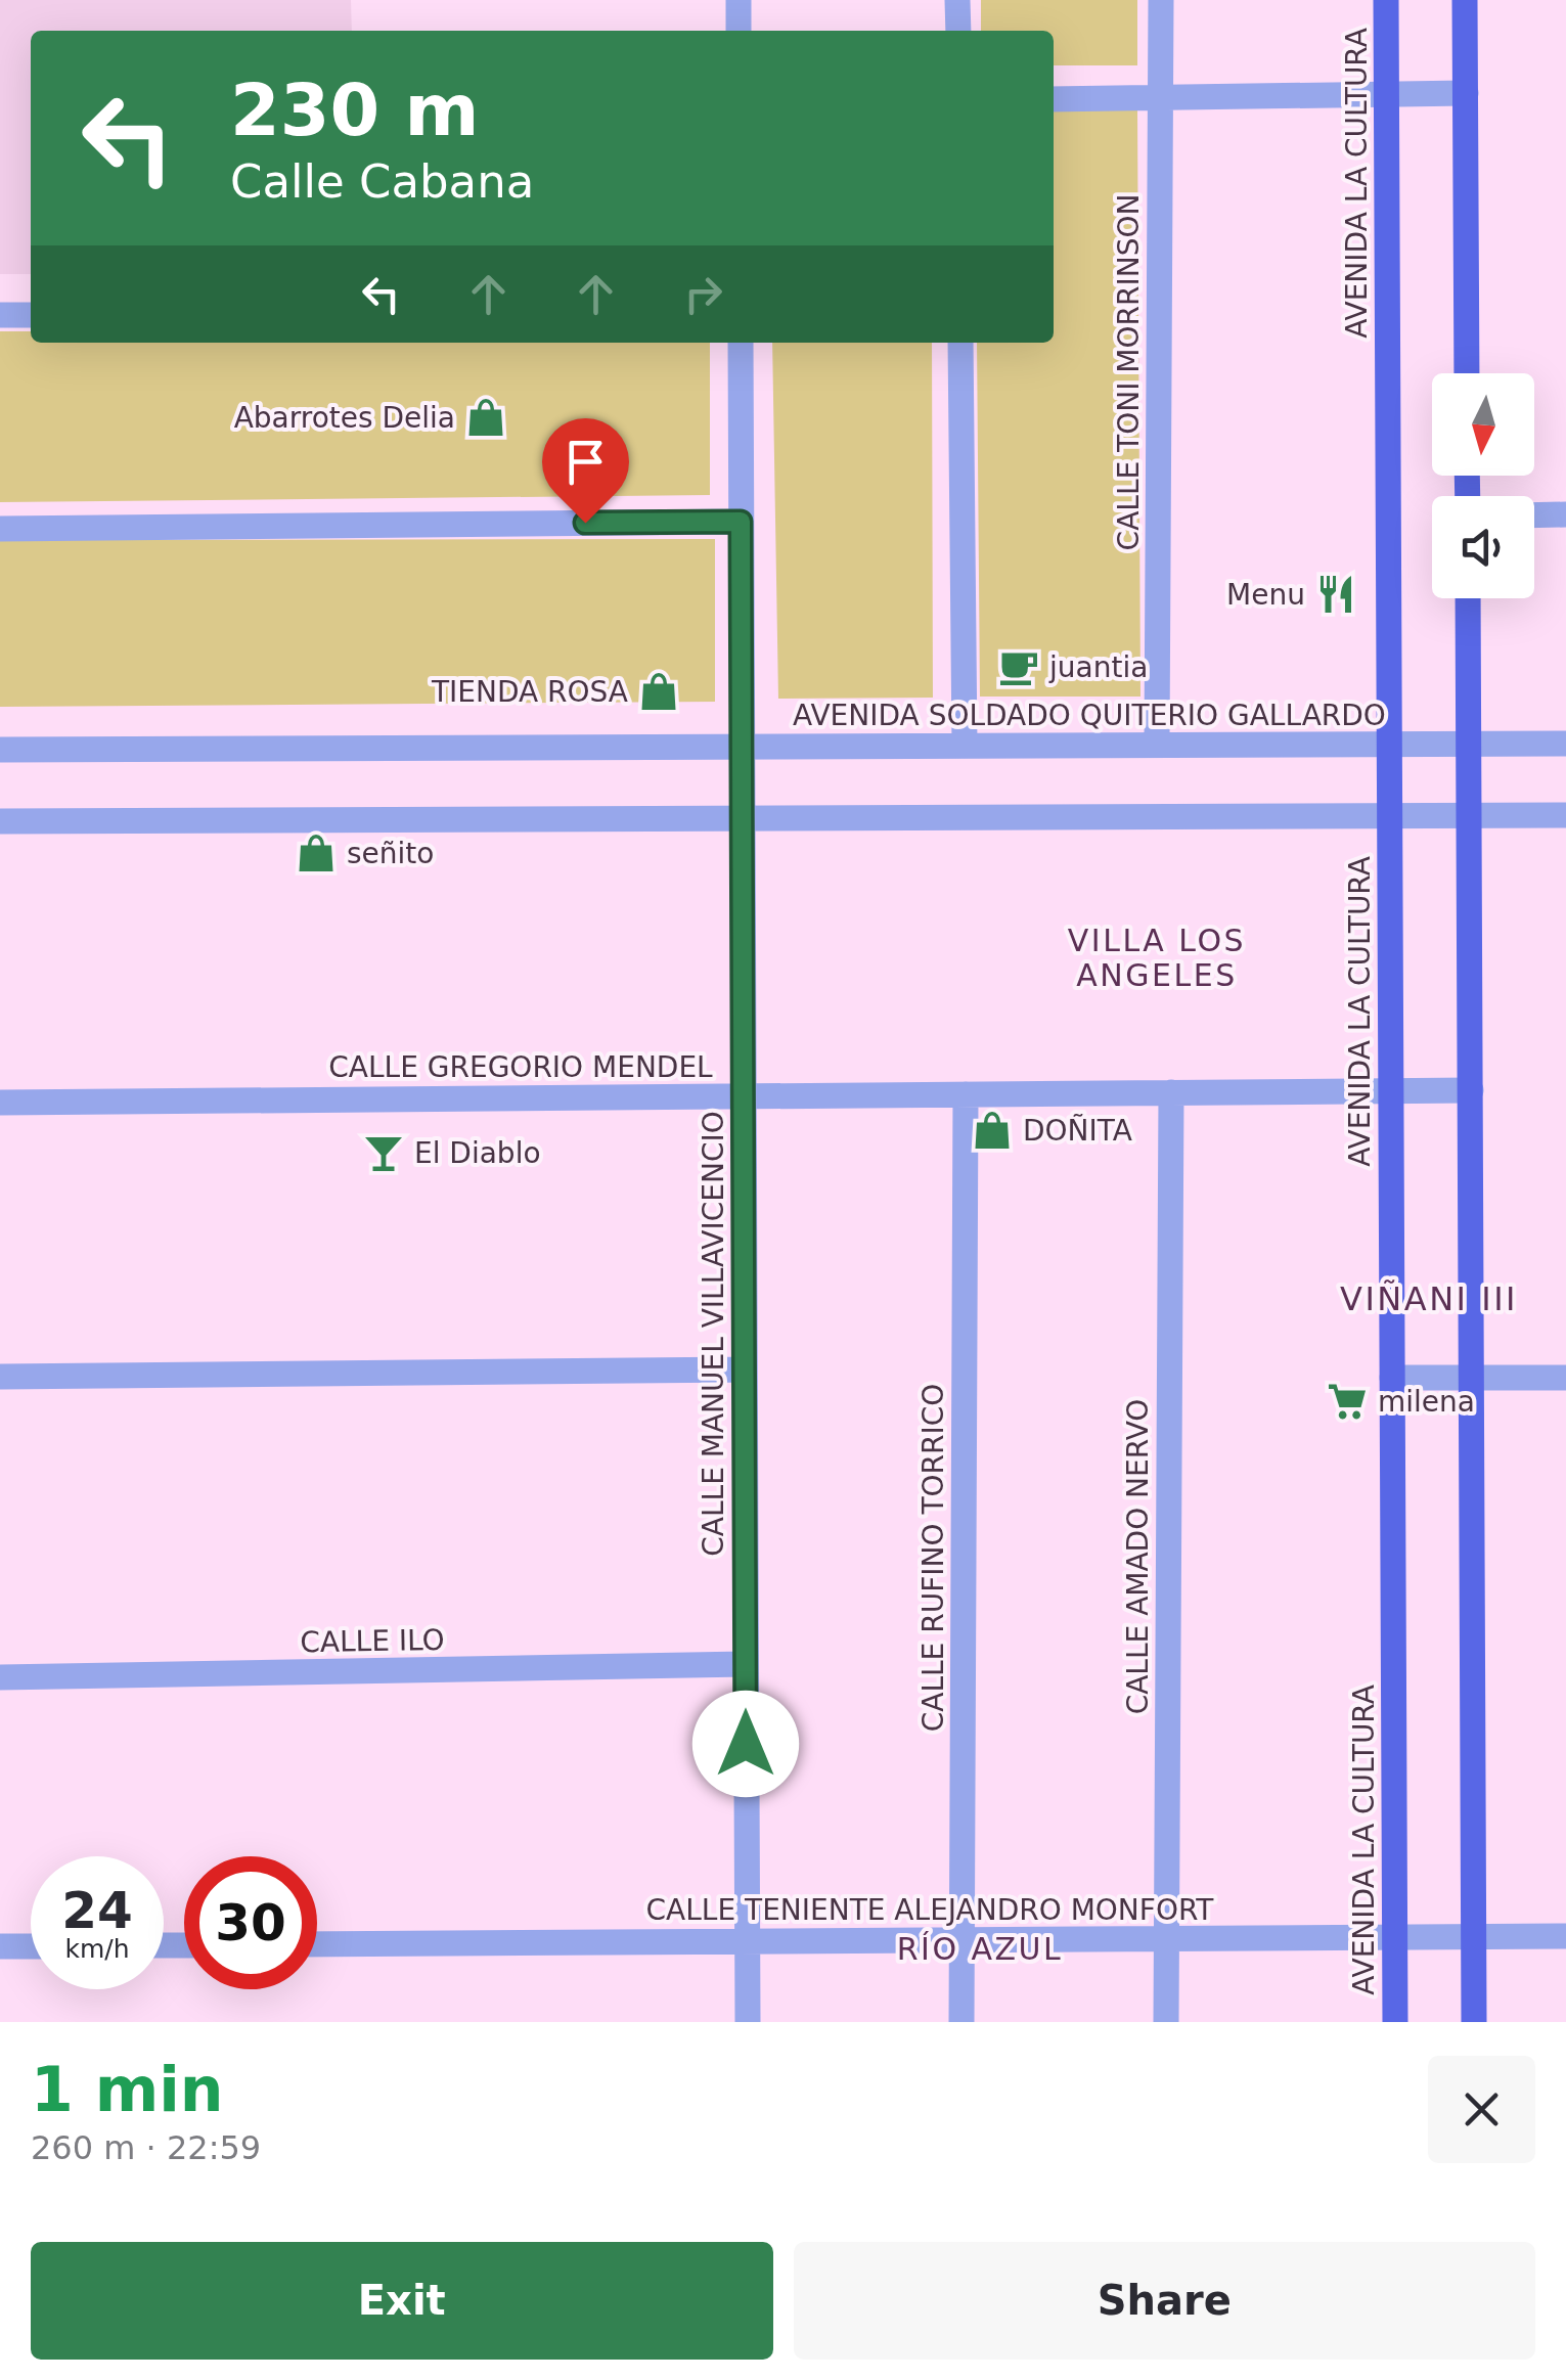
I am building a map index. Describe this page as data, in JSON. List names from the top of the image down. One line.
{"streets":{"main road":["AVENIDA LA CULTURA"],"street":["CALLE TONI MORRINSON","AVENIDA SOLDADO QUITERIO GALLARDO","CALLE GREGORIO MENDEL","CALLE MANUEL VILLAVICENCIO","CALLE AMADO NERVO","CALLE RUFINO TORRICO","CALLE ILO","CALLE TENIENTE ALEJANDRO MONFORT"]},"crossings":[["AVENIDA LA CULTURA","AVENIDA SOLDADO QUITERIO GALLARDO"],["AVENIDA LA CULTURA","CALLE GREGORIO MENDEL"],["AVENIDA LA CULTURA","CALLE TENIENTE ALEJANDRO MONFORT"],["CALLE TONI MORRINSON","AVENIDA SOLDADO QUITERIO GALLARDO"],["AVENIDA SOLDADO QUITERIO GALLARDO","CALLE MANUEL VILLAVICENCIO"],["CALLE GREGORIO MENDEL","CALLE MANUEL VILLAVICENCIO"],["CALLE GREGORIO MENDEL","CALLE AMADO NERVO"],["CALLE GREGORIO MENDEL","CALLE RUFINO TORRICO"],["CALLE MANUEL VILLAVICENCIO","CALLE ILO"],["CALLE MANUEL VILLAVICENCIO","CALLE TENIENTE ALEJANDRO MONFORT"],["CALLE AMADO NERVO","CALLE TENIENTE ALEJANDRO MONFORT"],["CALLE RUFINO TORRICO","CALLE TENIENTE ALEJANDRO MONFORT"]],"districts":["VILLA LOS ANGELES","VIÑANI III","RÍO AZUL"],"places":{"shop":["Abarrotes Delia","TIENDA ROSA","señito","DOÑITA"],"restaurant":["Menu"],"cafe":["juantia"],"bar":["El Diablo"],"supermarket":["milena"]},"north":"bottom","page":{"turn":["230 m","Calle Cabana"],"speed":"24 km/h","limit":"30","heading":["1 min","260 m · 22:59"],"buttons":["Exit","Share"]}}
